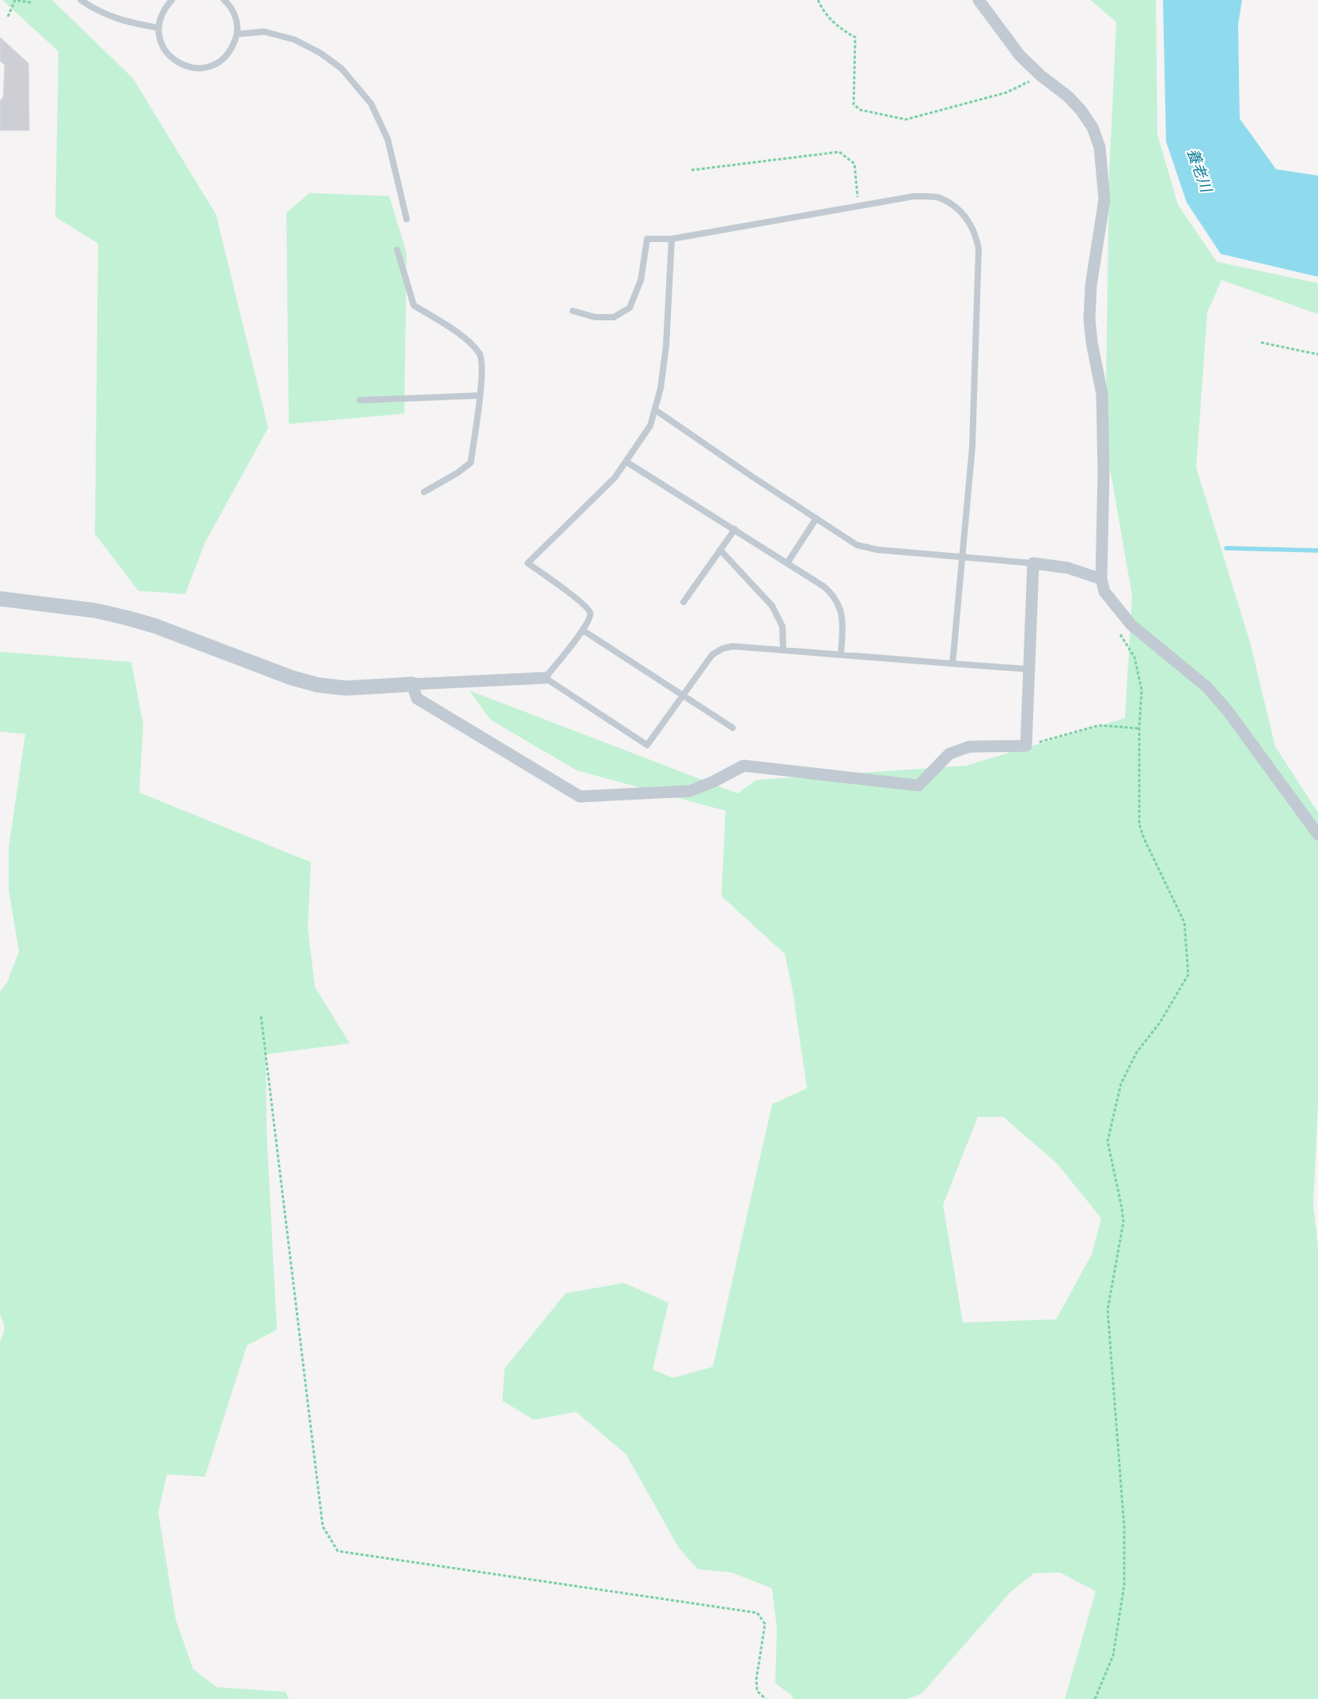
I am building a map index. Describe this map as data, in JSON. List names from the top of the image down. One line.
{"water":["養老川"]}
